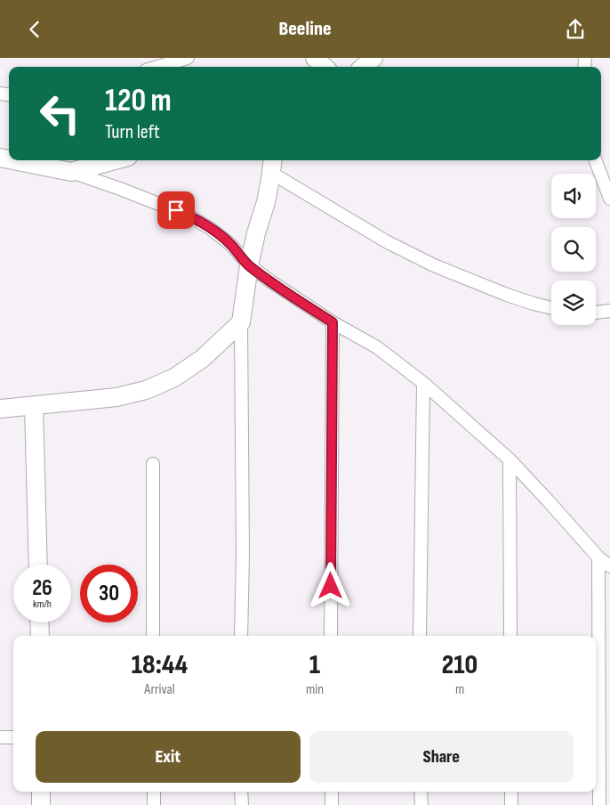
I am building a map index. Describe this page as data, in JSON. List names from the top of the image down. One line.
{"page":{"header":"Beeline","turn":["120 m","Turn left"],"speed":"26 km/h","limit":"30","eta":["18:44","Arrival","1","min","210","m"],"buttons":["Exit","Share"]}}
